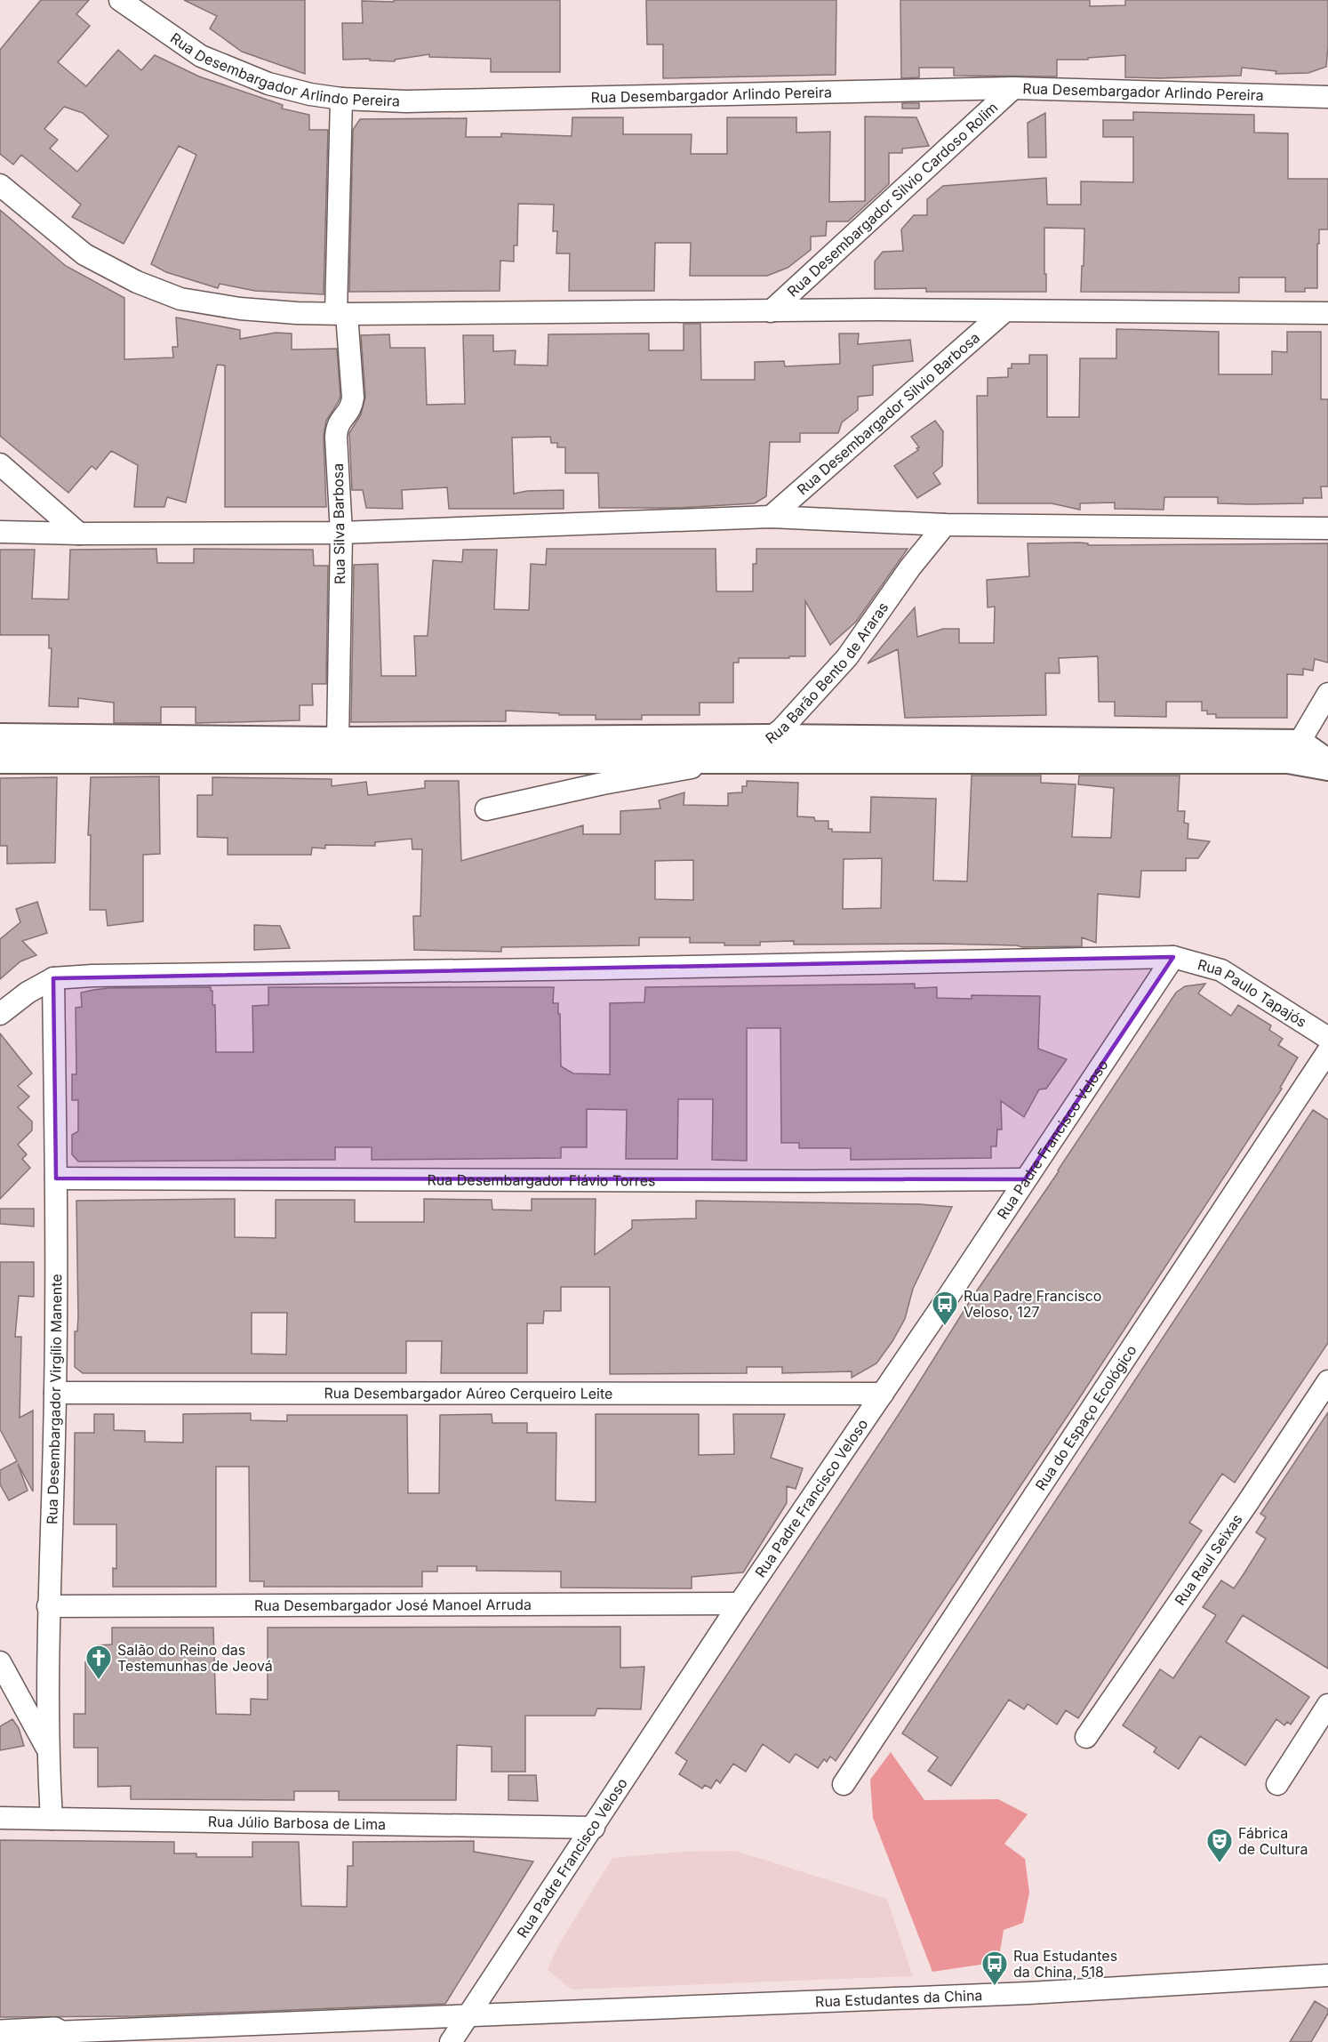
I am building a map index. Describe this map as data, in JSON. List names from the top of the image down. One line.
{"streets":{"street":["Rua Desembargador Arlindo Pereira","Rua Desembargador Silvio Cardoso Rolim","Rua Desembargador Silvio Barbosa","Rua Silva Barbosa","Rua Barão Bento de Araras","Rua Paulo Tapajós","Rua Padre Francisco Veloso","Rua Desembargador Flávio Torres","Rua Desembargador Aúreo Cerqueiro Leite","Rua Desembargador Virgílio Manente","Rua do Espaço Ecológico","Rua Raul Seixas","Rua Desembargador José Manoel Arruda","Rua Júlio Barbosa de Lima","Rua Estudantes da China"]},"crossings":[["Rua Desembargador Arlindo Pereira","Rua Desembargador Silvio Cardoso Rolim"],["Rua Desembargador Arlindo Pereira","Rua Silva Barbosa"],["Rua Paulo Tapajós","Rua Padre Francisco Veloso"],["Rua Paulo Tapajós","Rua Desembargador Virgílio Manente"],["Rua Padre Francisco Veloso","Rua Desembargador Flávio Torres"],["Rua Padre Francisco Veloso","Rua Desembargador Aúreo Cerqueiro Leite"],["Rua Padre Francisco Veloso","Rua Desembargador José Manoel Arruda"],["Rua Padre Francisco Veloso","Rua Júlio Barbosa de Lima"],["Rua Padre Francisco Veloso","Rua Estudantes da China"],["Rua Desembargador Flávio Torres","Rua Desembargador Virgílio Manente"],["Rua Desembargador Aúreo Cerqueiro Leite","Rua Desembargador Virgílio Manente"],["Rua Desembargador Virgílio Manente","Rua Desembargador José Manoel Arruda"],["Rua Desembargador Virgílio Manente","Rua Júlio Barbosa de Lima"]],"places":{"bus stop":["Rua Padre Francisco Veloso, 127","Rua Estudantes da China, 518"],"church":["Salão do Reino das Testemunhas de Jeová"],"theatre":["Fábrica de Cultura"]}}
